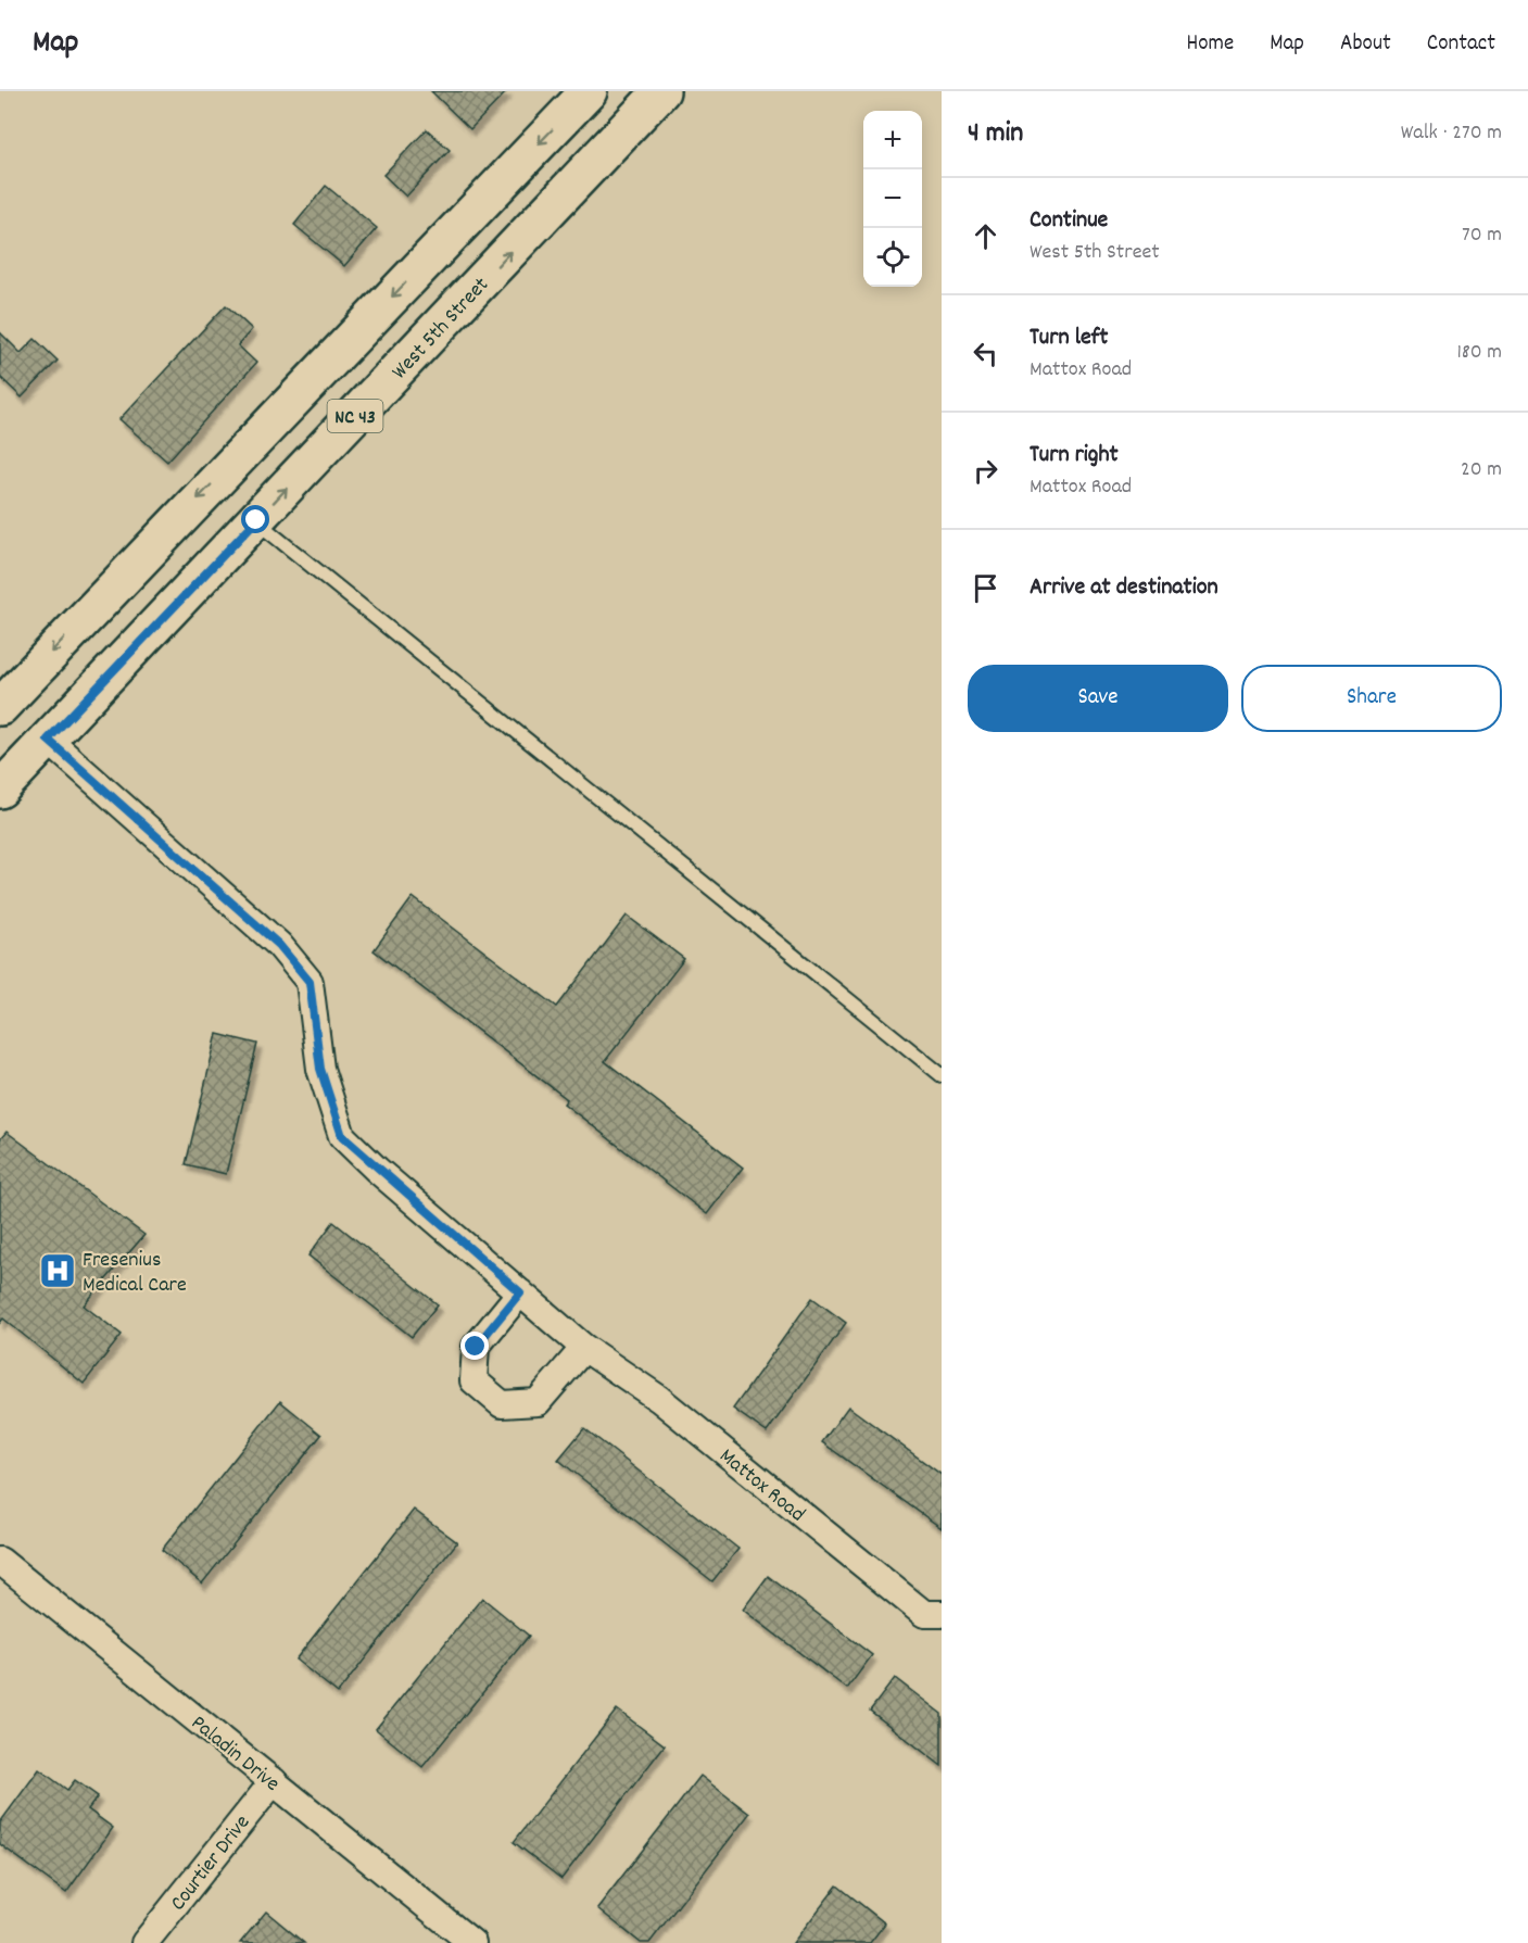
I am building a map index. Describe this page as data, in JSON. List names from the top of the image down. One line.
{"streets":{"main road":["West 5th Street","NC 43"],"street":["Mattox Road","Paladin Drive","Courtier Drive"]},"crossings":[["West 5th Street","Mattox Road"],["Paladin Drive","Courtier Drive"]],"places":{"hospital":["Fresenius Medical Care"]},"page":{"header":"Map","nav":["Home","Map","About","Contact"],"heading":["4 min","Walk · 270 m"],"map_buttons":["+","−"],"list":[["Continue","West 5th Street","70 m"],["Turn left","Mattox Road","180 m"],["Turn right","Mattox Road","20 m"],"Arrive at destination"],"buttons":["Save","Share"]}}
